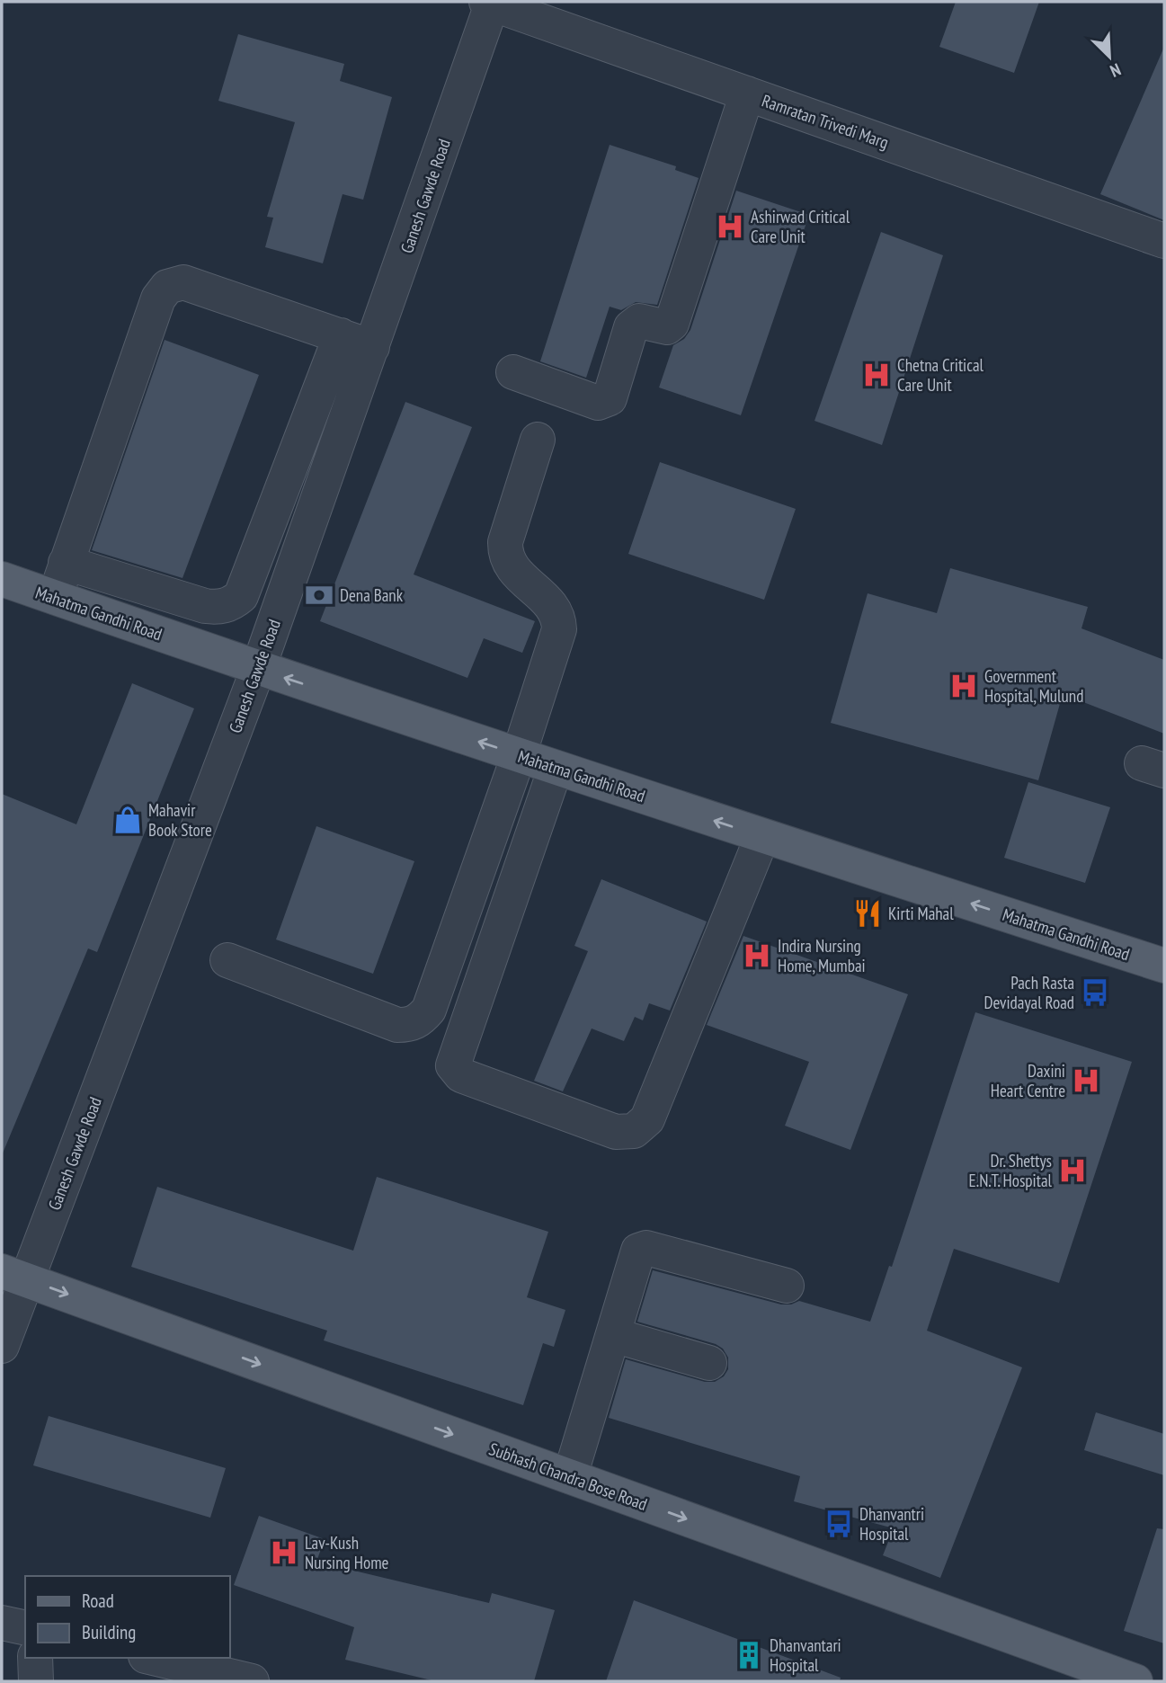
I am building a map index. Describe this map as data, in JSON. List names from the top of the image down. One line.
{"streets":{"main road":["Mahatma Gandhi Road","Subhash Chandra Bose Road"],"street":["Ramratan Trivedi Marg","Ganesh Gawde Road"]},"crossings":[["Ramratan Trivedi Marg","Ganesh Gawde Road"],["Ganesh Gawde Road","Mahatma Gandhi Road"],["Ganesh Gawde Road","Subhash Chandra Bose Road"]],"one_way":["Mahatma Gandhi Road","Subhash Chandra Bose Road"],"places":{"hospital":["Ashirwad Critical Care Unit","Chetna Critical Care Unit","Government Hospital, Mulund","Indira Nursing Home, Mumbai","Daxini Heart Centre","Dr. Shettys E.N.T. Hospital","Lav-Kush Nursing Home"],"bank":["Dena Bank"],"shop":["Mahavir Book Store"],"restaurant":["Kirti Mahal"],"bus stop":["Pach Rasta Devidayal Road","Dhanvantri Hospital"],"building":["Dhanvantari Hospital"]},"legend":["Road","Building"],"north":"bottom right"}
